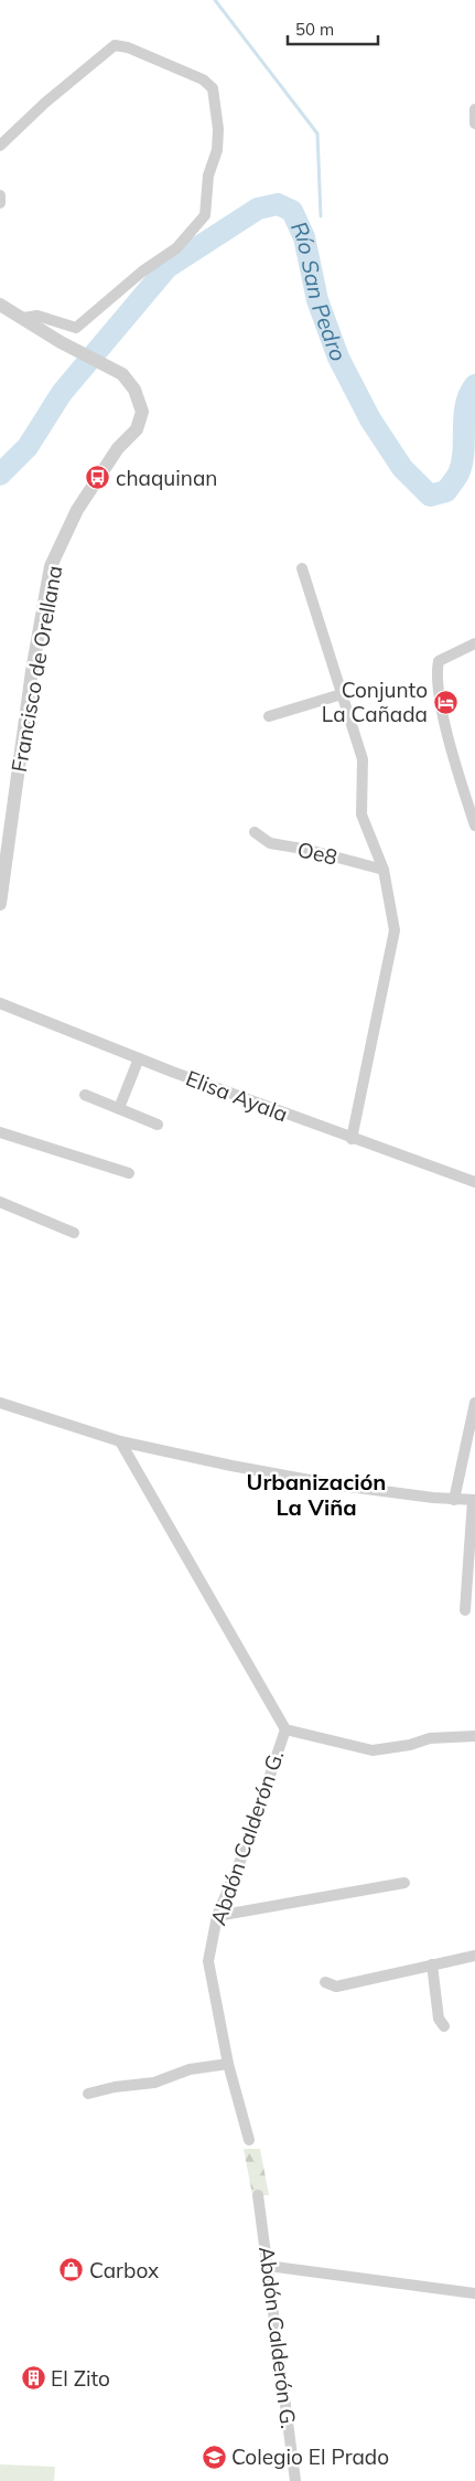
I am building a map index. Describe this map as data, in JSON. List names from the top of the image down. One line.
{"streets":{"street":["Francisco de Orellana","Oe8","Elisa Ayala","Abdón Calderón G."]},"districts":["Urbanización La Viña"],"water":["Río San Pedro"],"places":{"bus stop":["chaquinan"],"hotel":["Conjunto La Cañada"],"shop":["Carbox"],"building":["El Zito"],"school or university":["Colegio El Prado"]},"scale_bar":"50 m"}
